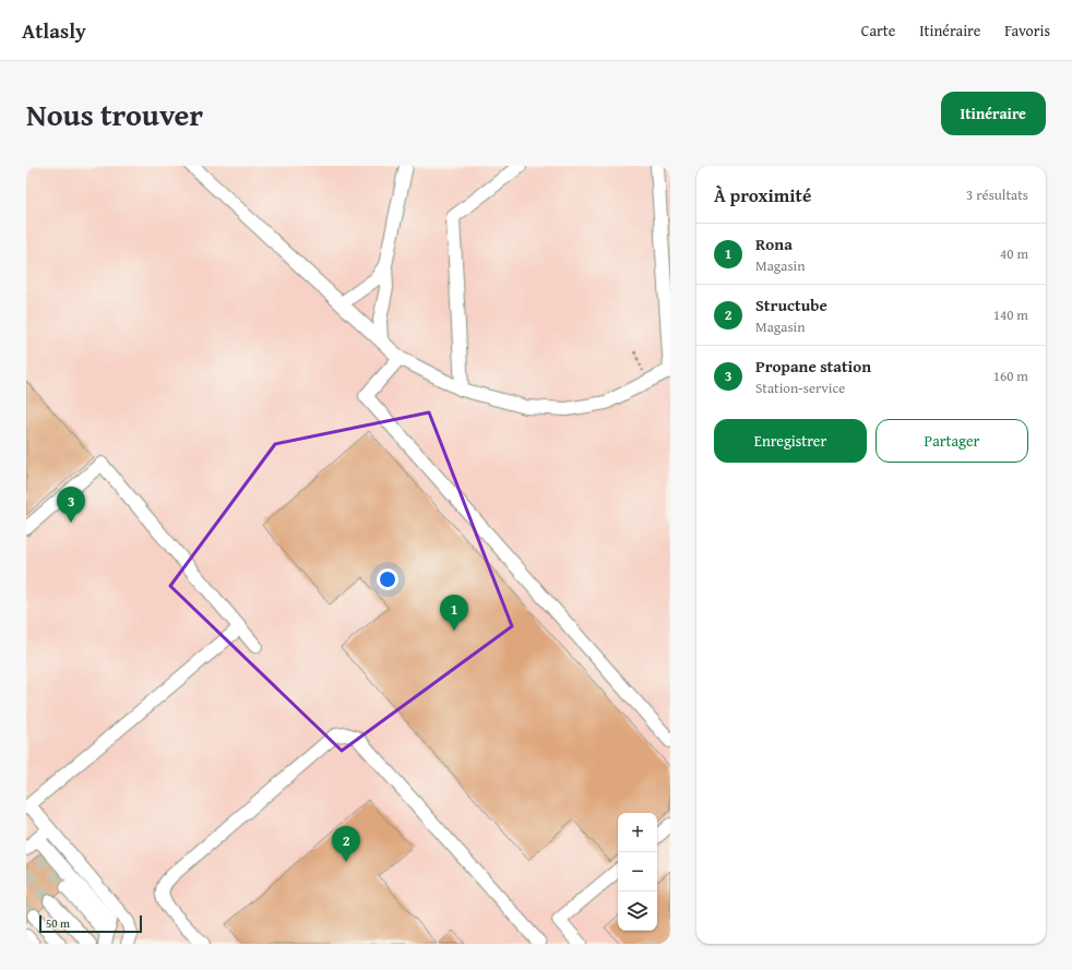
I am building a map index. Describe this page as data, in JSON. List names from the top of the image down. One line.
{"scale_bar":"50 m","page":{"header":"Atlasly","nav":["Carte","Itinéraire","Favoris"],"title":"Nous trouver","buttons":["Itinéraire",["Enregistrer","Partager"]],"heading":["À proximité","3 résultats"],"list":[{"mark":"1","name":"Rona","note":"Magasin","value":"40 m"},{"mark":"2","name":"Structube","note":"Magasin","value":"140 m"},{"mark":"3","name":"Propane station","note":"Station-service","value":"160 m"}],"pins":["3","1","2"],"map_buttons":["+","−"],"scale":"50 m"}}
